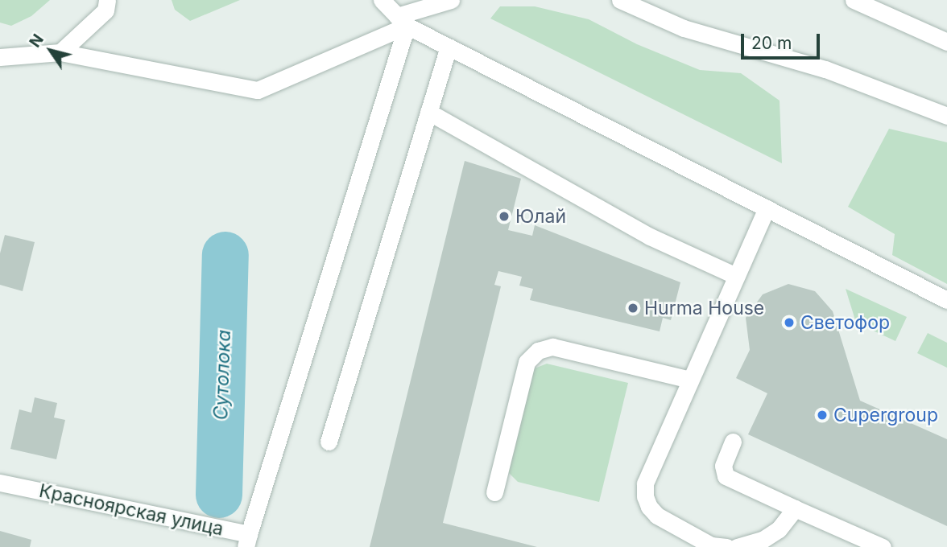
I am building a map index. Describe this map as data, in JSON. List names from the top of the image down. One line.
{"streets":{"street":["Красноярская улица"]},"water":["Сутолока"],"places":["Юлай","Hurma House","Светофор","Cupergroup"],"scale_bar":"20 m","north":"top left"}
